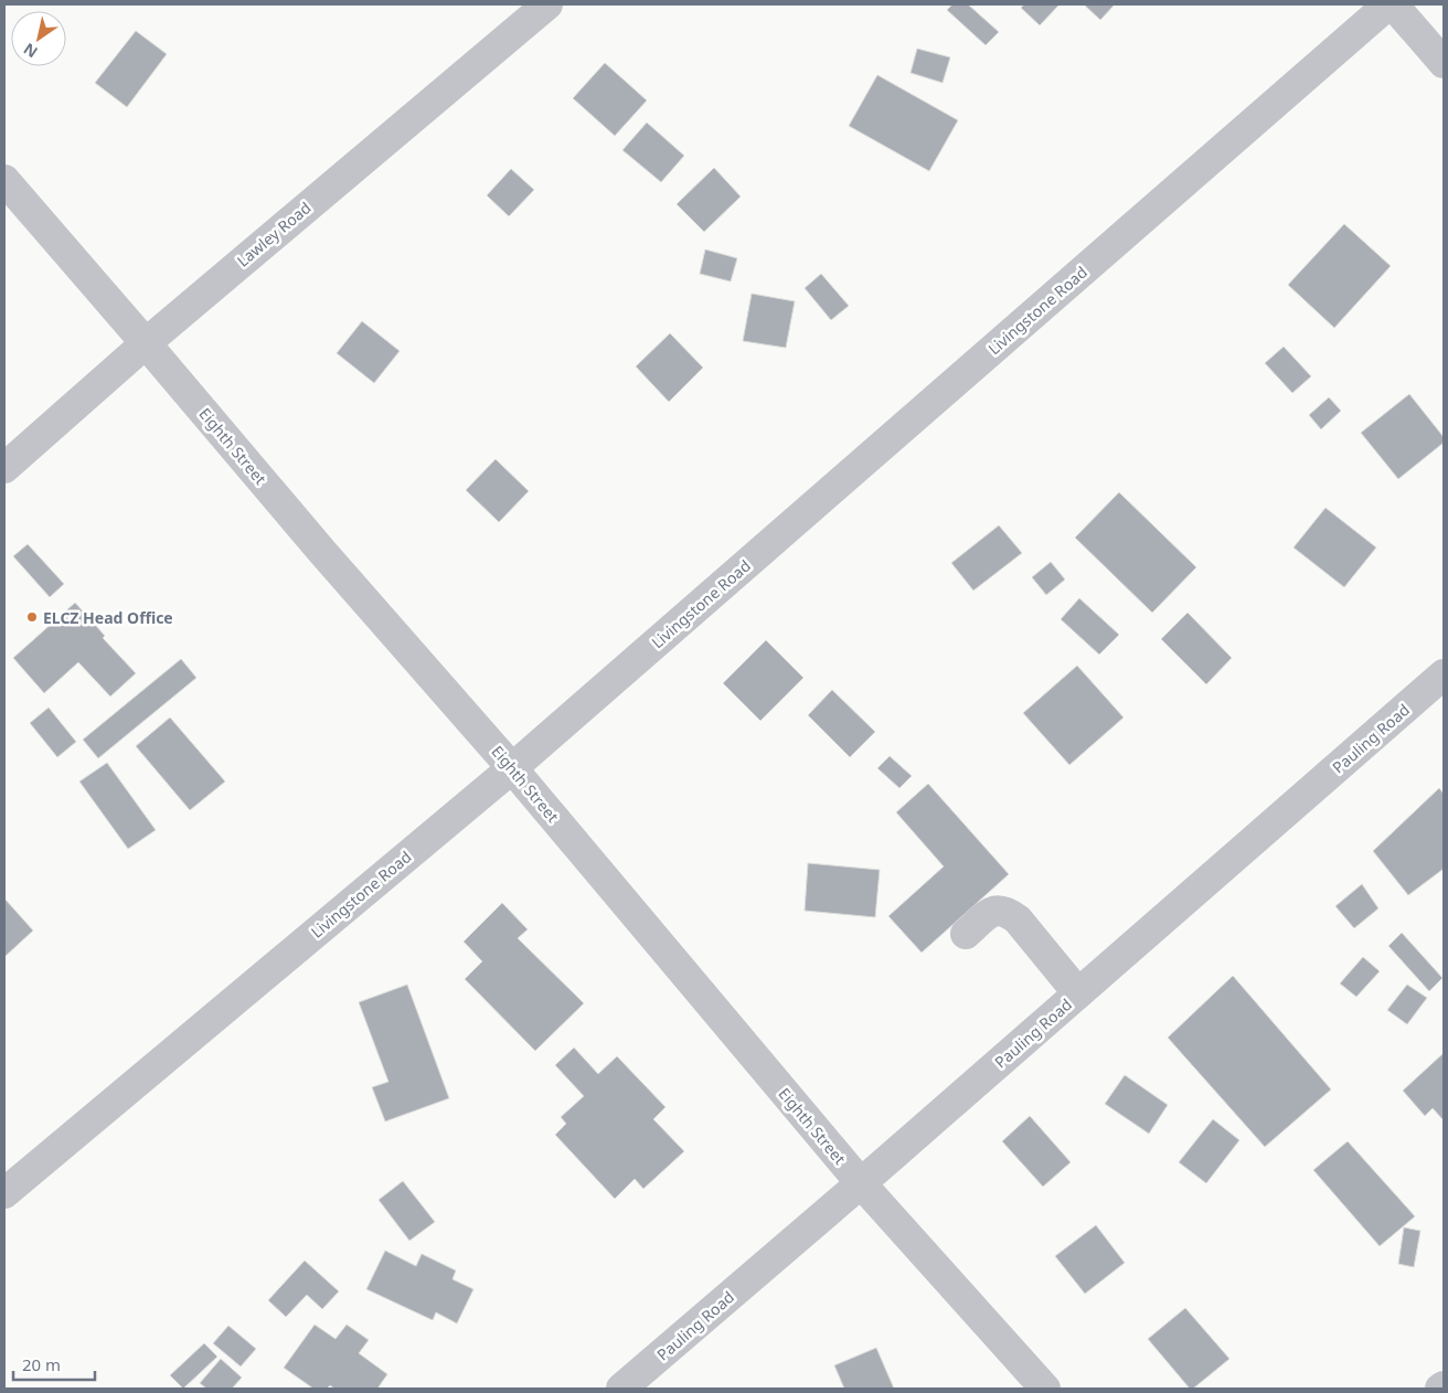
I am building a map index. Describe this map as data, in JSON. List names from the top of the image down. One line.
{"streets":{"street":["Lawley Road","Livingstone Road","Eighth Street","Pauling Road"]},"crossings":[["Lawley Road","Eighth Street"],["Livingstone Road","Eighth Street"],["Eighth Street","Pauling Road"]],"places":["ELCZ Head Office"],"scale_bar":"20 m","north":"bottom left"}
